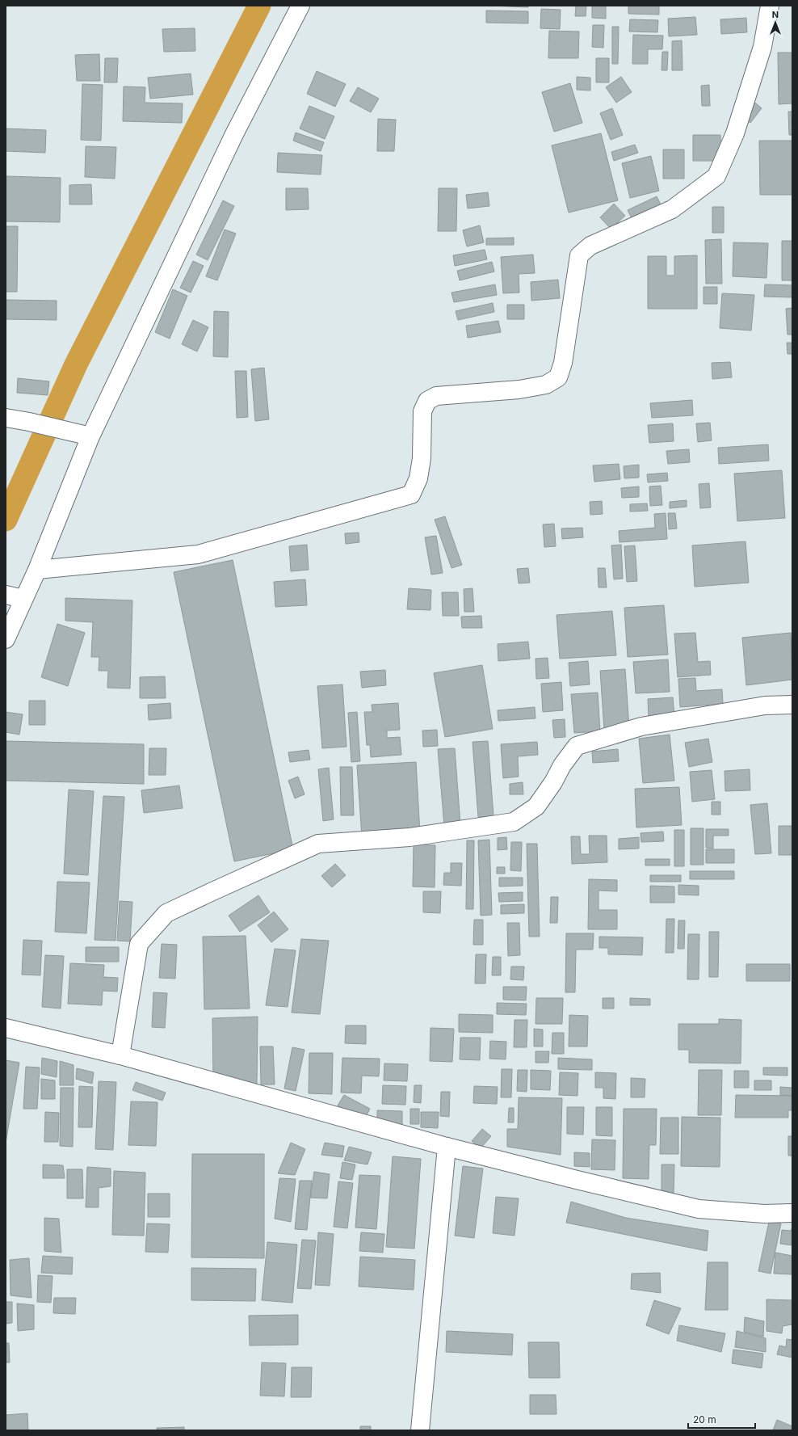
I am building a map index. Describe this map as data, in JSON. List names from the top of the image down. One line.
{"scale_bar":"20 m","north":"top"}
